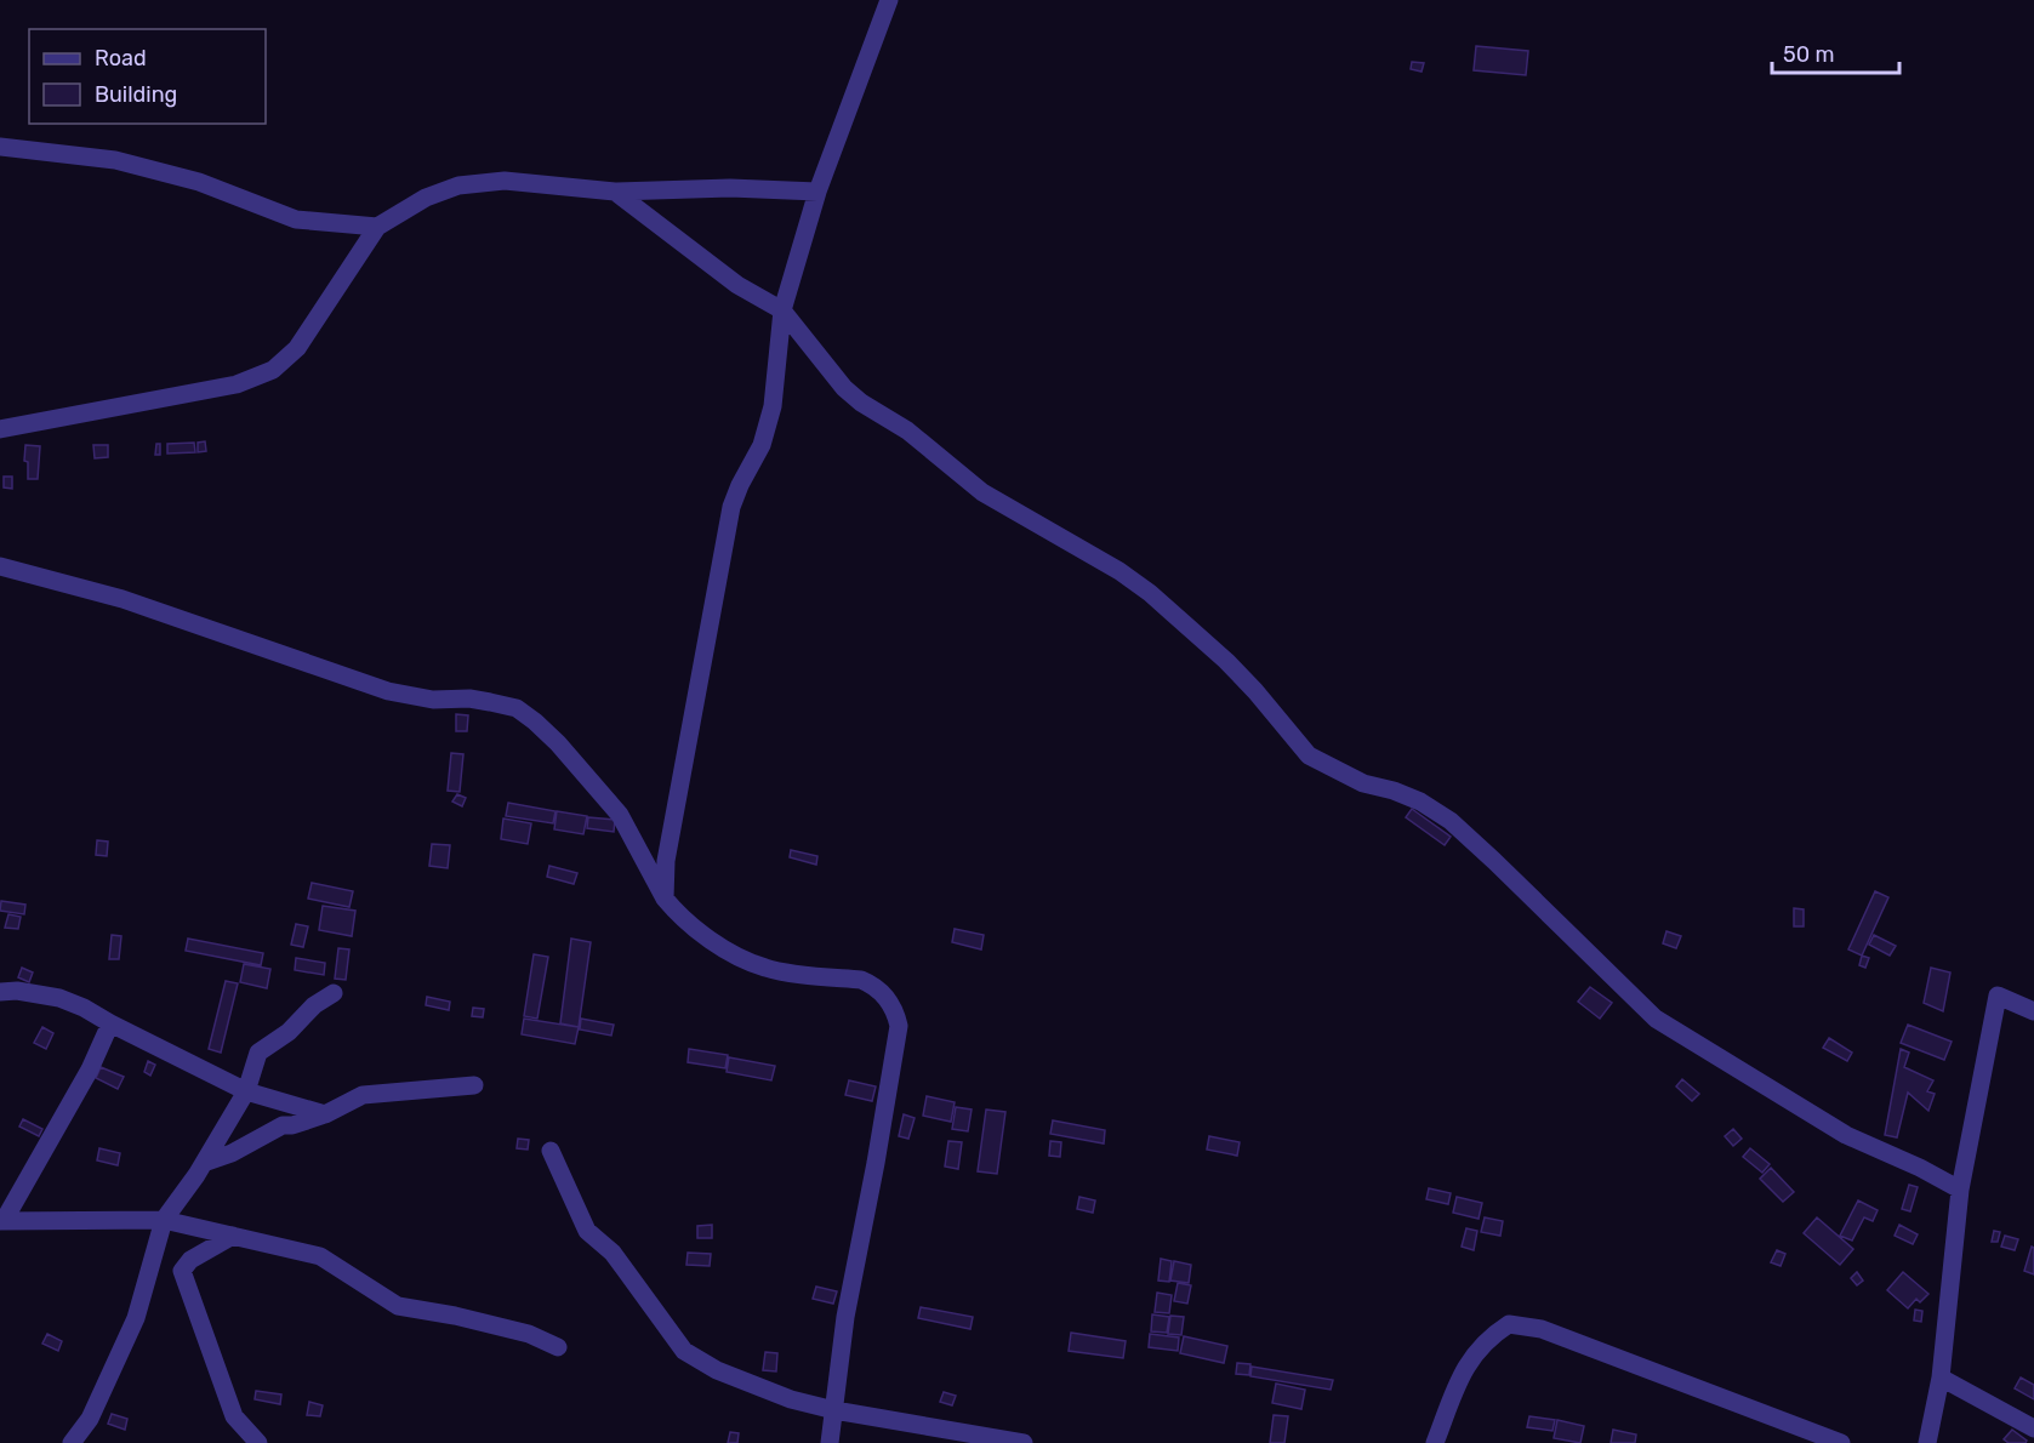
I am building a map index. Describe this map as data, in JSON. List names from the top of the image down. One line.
{"legend":["Road","Building"],"scale_bar":"50 m"}
